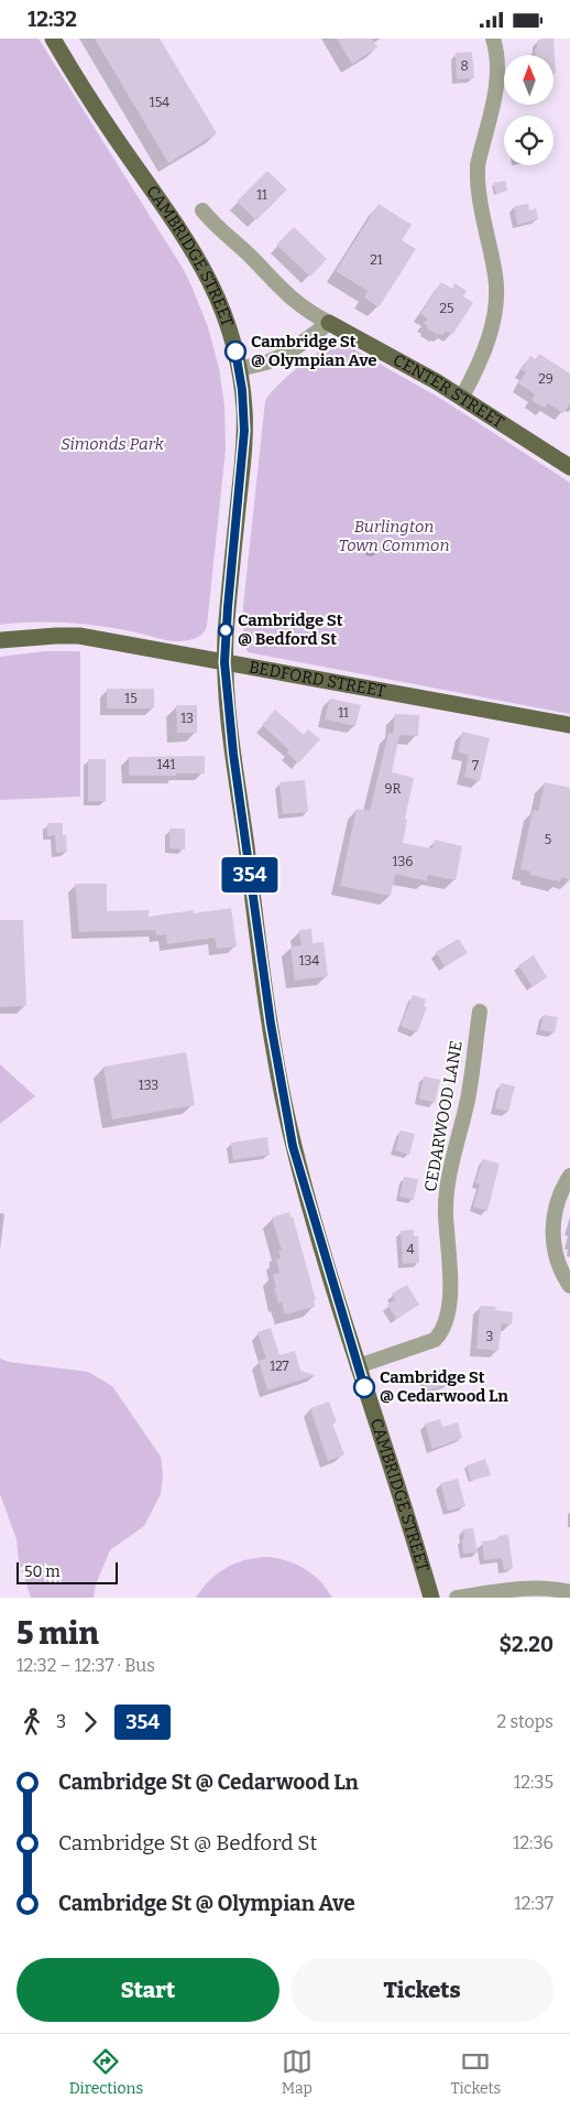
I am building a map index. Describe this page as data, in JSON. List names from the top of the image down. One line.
{"streets":{"main road":["CAMBRIDGE STREET","CENTER STREET","BEDFORD STREET"],"street":["CEDARWOOD LANE"]},"crossings":[["CAMBRIDGE STREET","BEDFORD STREET"],["CAMBRIDGE STREET","CEDARWOOD LANE"]],"parks":["Simonds Park","Burlington Town Common"],"places":["Cambridge St @ Olympian Ave","Cambridge St @ Bedford St","Cambridge St @ Cedarwood Ln"],"lines":["bus line 354"],"house_numbers":["8","154","11","21","25","29","15","11","13","141","7","9R","5","136","134","133","4","3","127"],"scale_bar":"50 m","north":"top","page":{"status":"12:32","on_map":"354","scale":"50 m","heading":["5 min","12:32 – 12:37 · Bus","$2.20"],"legs":["3","354","2 stops"],"list":[{"name":"Cambridge St @ Cedarwood Ln","value":"12:35"},{"name":"Cambridge St @ Bedford St","value":"12:36"},{"name":"Cambridge St @ Olympian Ave","value":"12:37"}],"buttons":["Start","Tickets"],"tabs":["Directions","Map","Tickets"]}}
